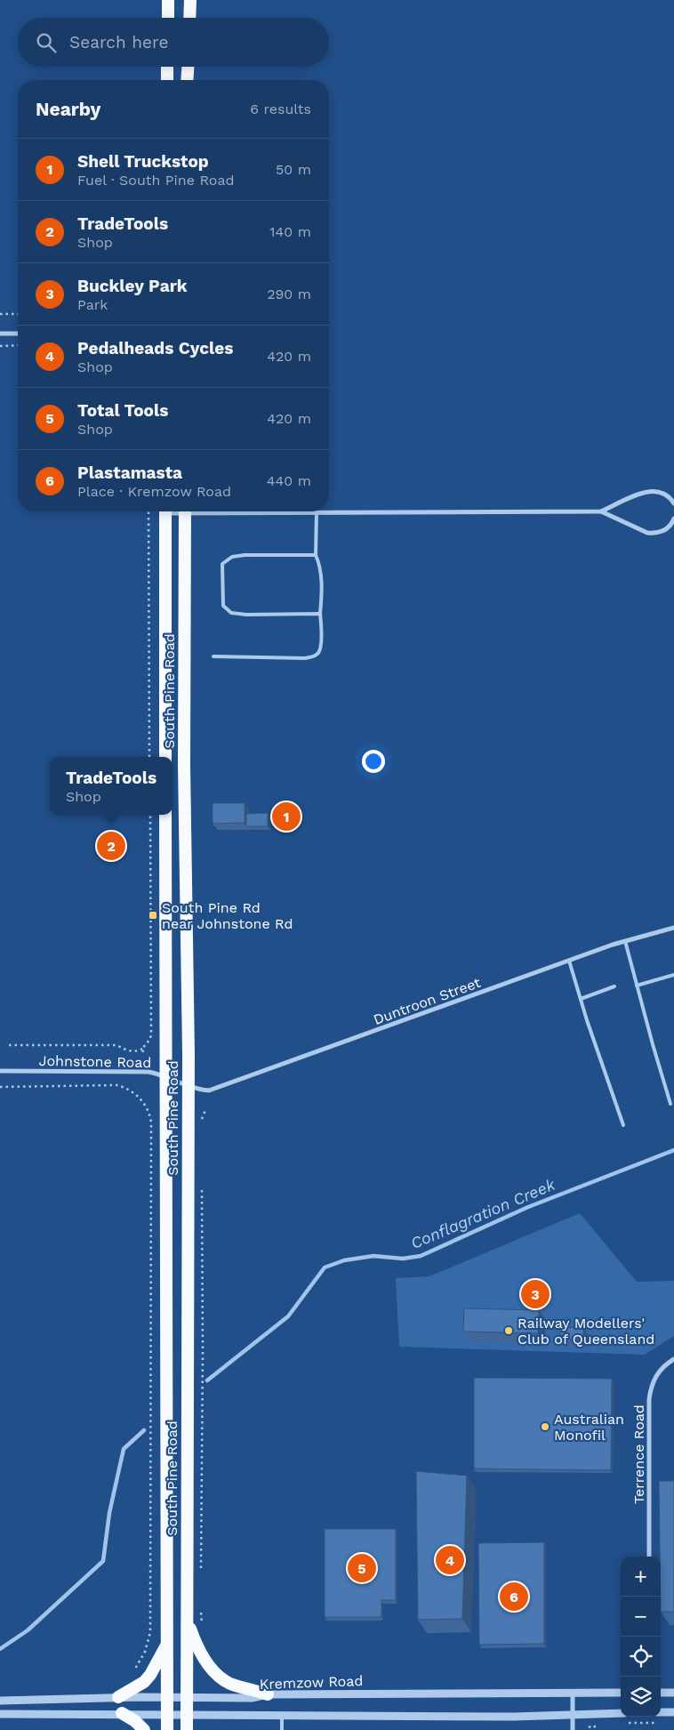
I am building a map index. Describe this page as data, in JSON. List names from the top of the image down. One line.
{"streets":{"highway":["South Pine Road"],"street":["Duntroon Street","Johnstone Road","Terrence Road","Kremzow Road"]},"crossings":[["South Pine Road","Duntroon Street"],["South Pine Road","Johnstone Road"],["South Pine Road","Kremzow Road"],["Duntroon Street","Johnstone Road"]],"water":["Conflagration Creek"],"places":{"transit":["South Pine Rd near Johnstone Rd"],"other":["Railway Modellers' Club of Queensland","Australian Monofil"]},"page":{"search":"Search here","heading":["Nearby","6 results"],"list":[{"mark":"1","name":"Shell Truckstop","note":"Fuel · South Pine Road","value":"50 m"},{"mark":"2","name":"TradeTools","note":"Shop","value":"140 m"},{"mark":"3","name":"Buckley Park","note":"Park","value":"290 m"},{"mark":"4","name":"Pedalheads Cycles","note":"Shop","value":"420 m"},{"mark":"5","name":"Total Tools","note":"Shop","value":"420 m"},{"mark":"6","name":"Plastamasta","note":"Place · Kremzow Road","value":"440 m"}],"popup":["TradeTools","Shop"],"pins":["1","2","3","4","5","6"],"map_buttons":["+","−"]}}
